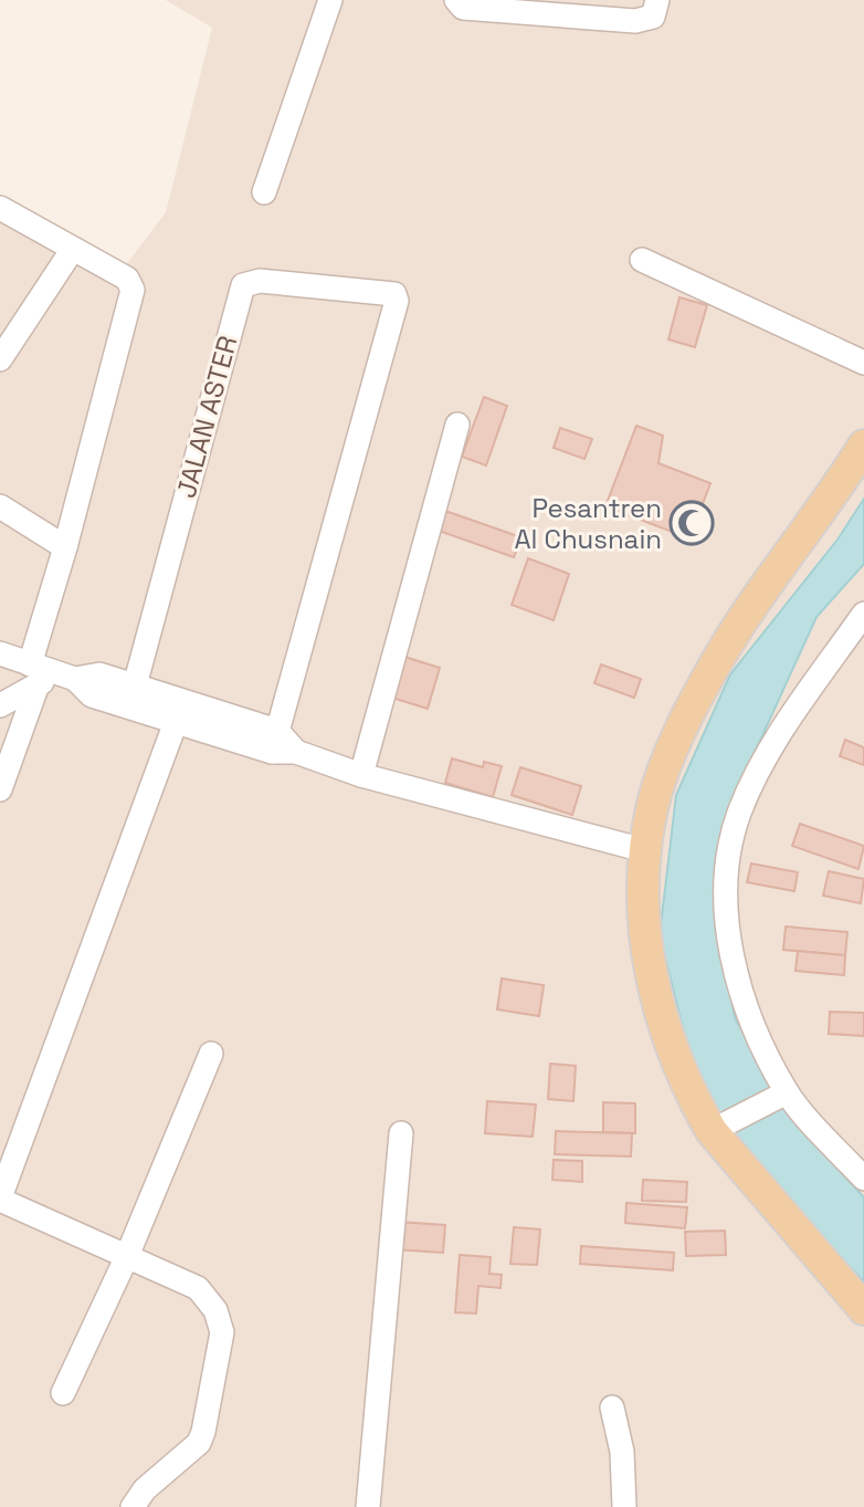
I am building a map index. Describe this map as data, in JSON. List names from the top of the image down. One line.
{"streets":{"street":["JALAN ASTER"]},"places":{"mosque":["Pesantren Al Chusnain"]}}
